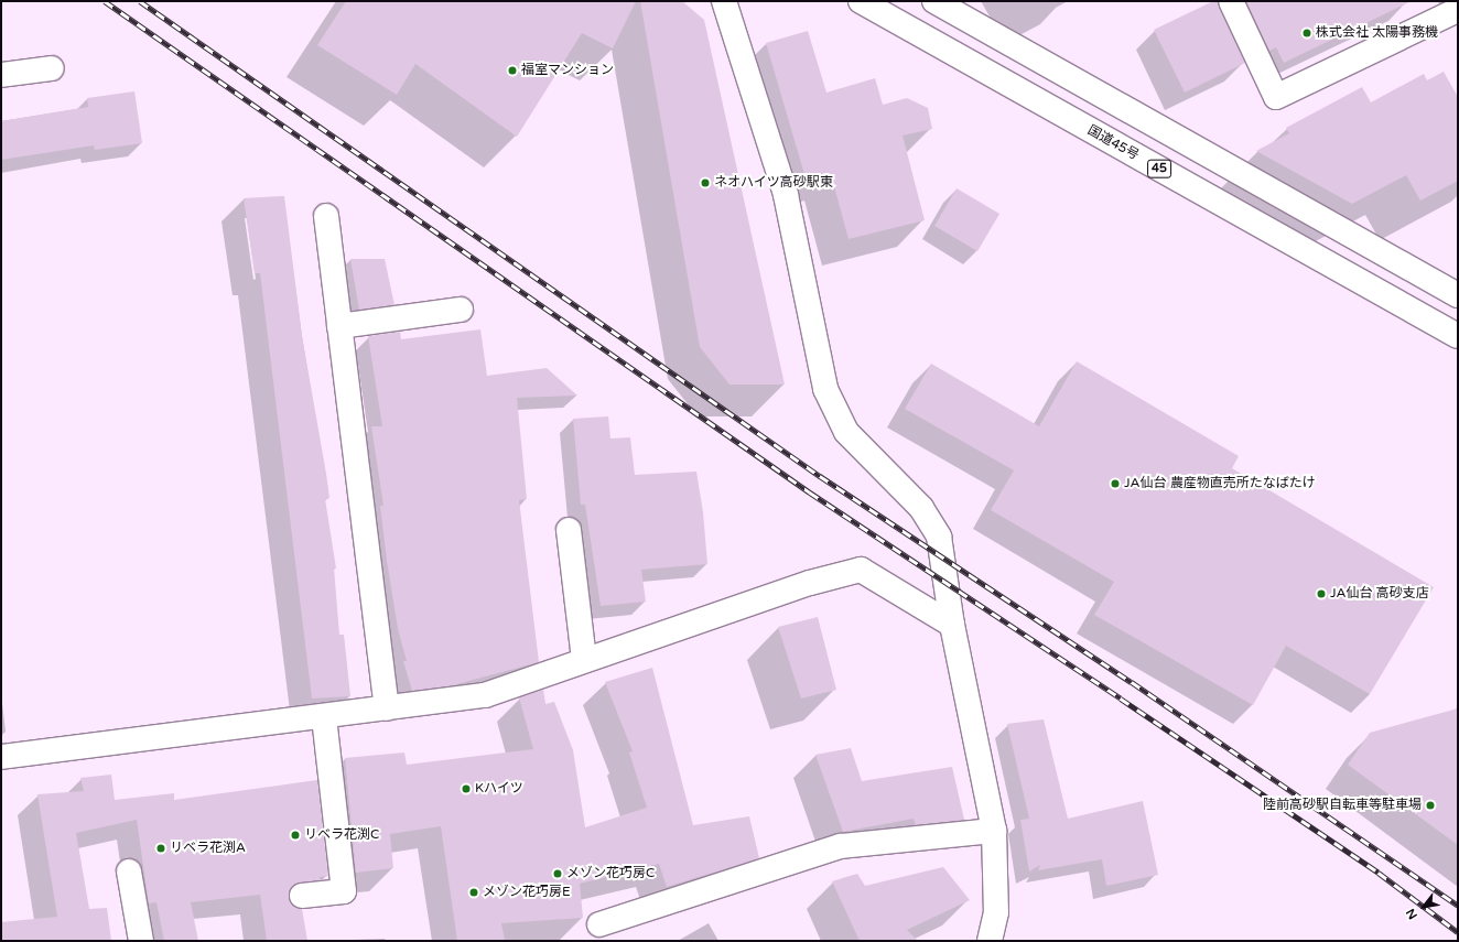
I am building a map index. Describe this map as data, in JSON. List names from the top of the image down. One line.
{"streets":{"main road":["国道45号","45"]},"places":["株式会社 太陽事務機","福室マンション","ネオハイツ高砂駅東","JA仙台 農産物直売所たなばたけ","JA仙台 高砂支店","Kハイツ","陸前高砂駅自転車等駐車場","リベラ花渕C","リベラ花渕A","メゾン花巧房C","メゾン花巧房E"],"north":"bottom left"}
